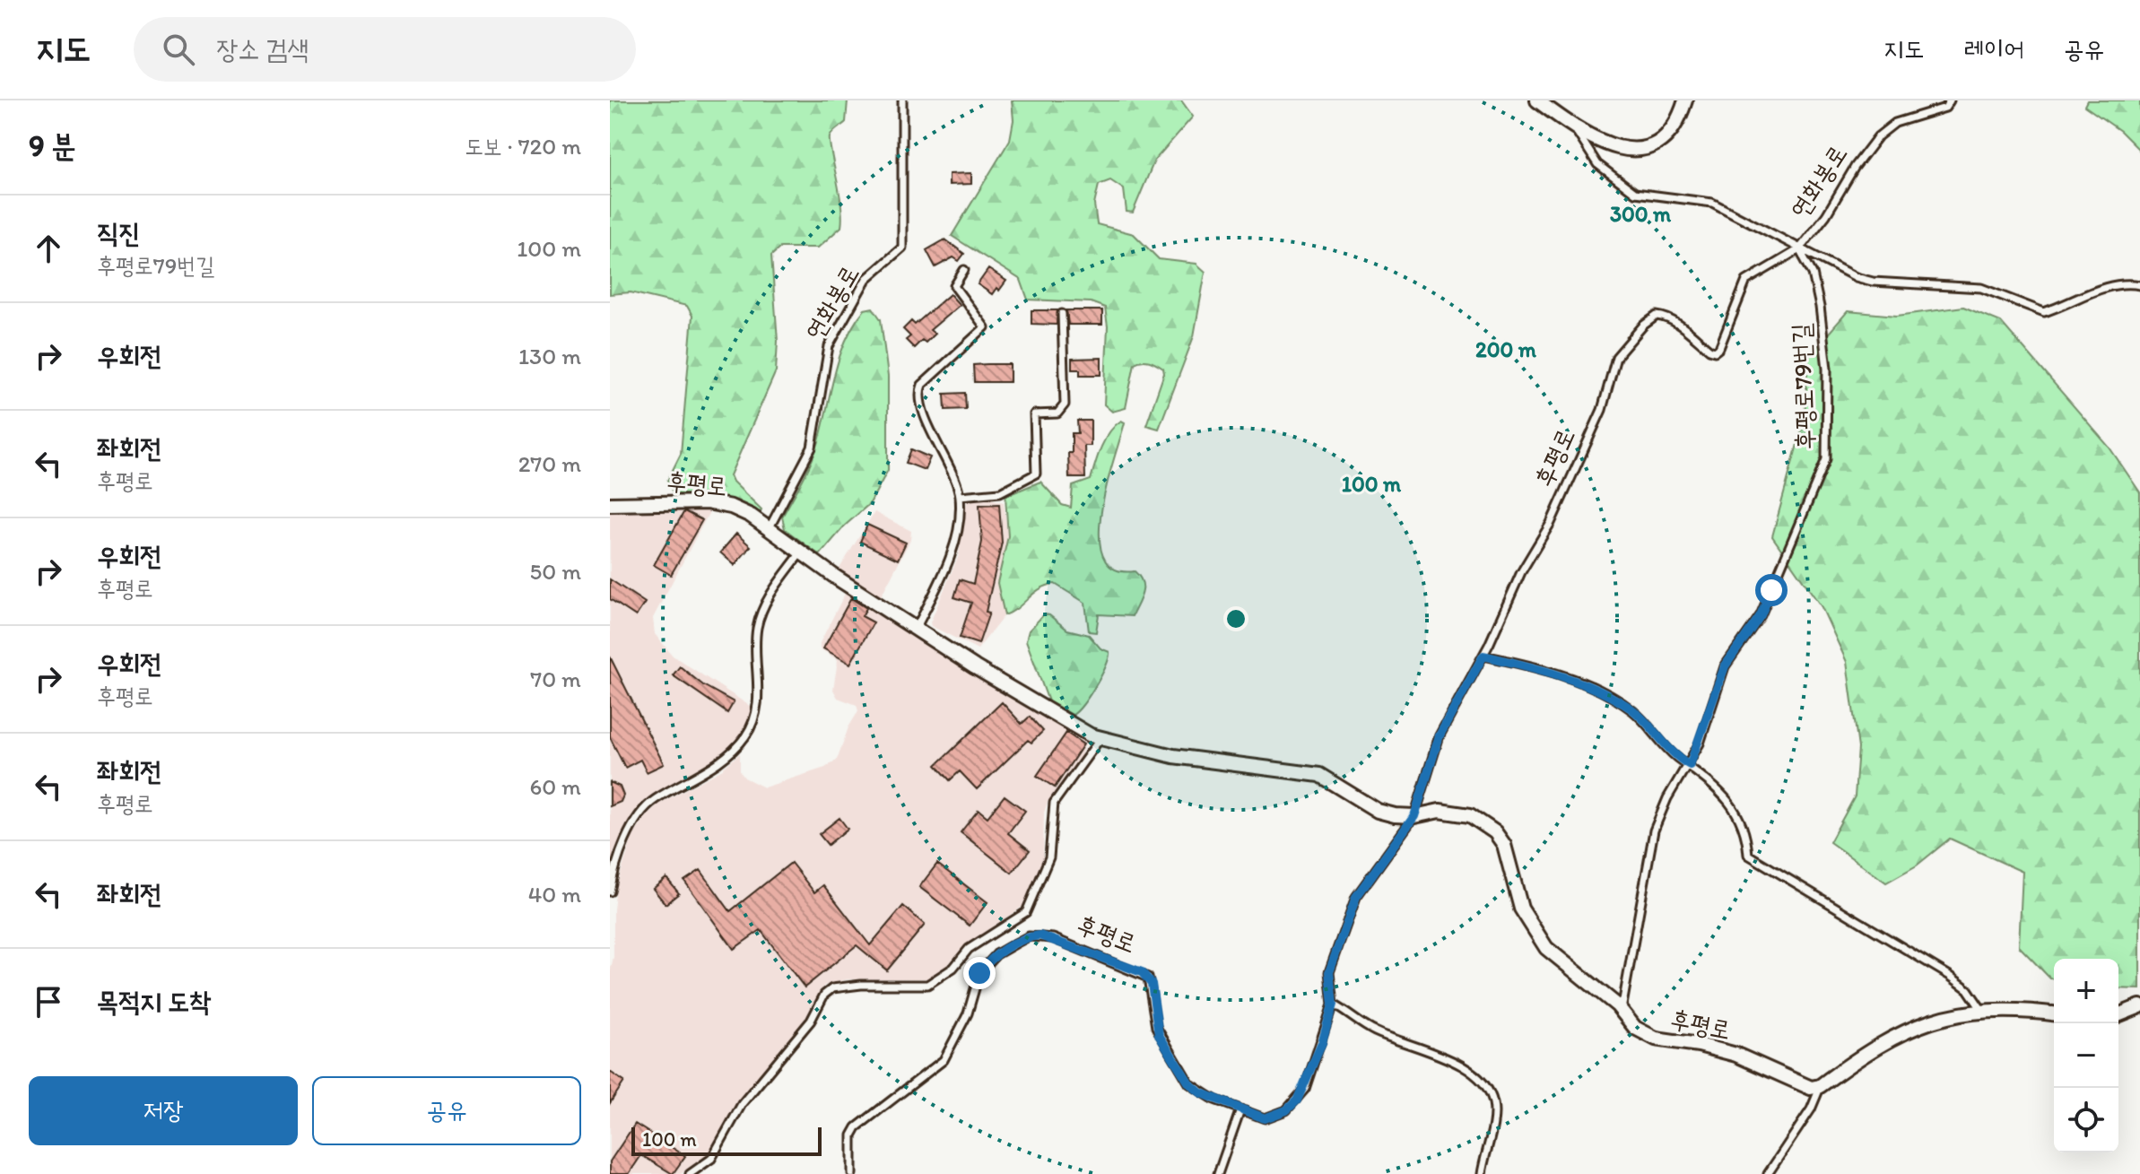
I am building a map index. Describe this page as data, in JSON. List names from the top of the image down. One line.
{"streets":{"street":["후평로"],"lane":["연화봉로","후평로79번길"]},"crossings":[["연화봉로","후평로79번길"],["연화봉로","후평로"],["후평로79번길","후평로"]],"scale_bar":"100 m","page":{"header":"지도","search":"장소 검색","nav":["지도","레이어","공유"],"heading":["9 분","도보 · 720 m"],"list":[["직진","후평로79번길","100 m"],["우회전","130 m"],["좌회전","후평로","270 m"],["우회전","후평로","50 m"],["우회전","후평로","70 m"],["좌회전","후평로","60 m"],["좌회전","40 m"],"목적지 도착"],"map_buttons":["+","−"],"buttons":["저장","공유"],"scale":"100 m"},"rings":["300 m","200 m","100 m"]}
